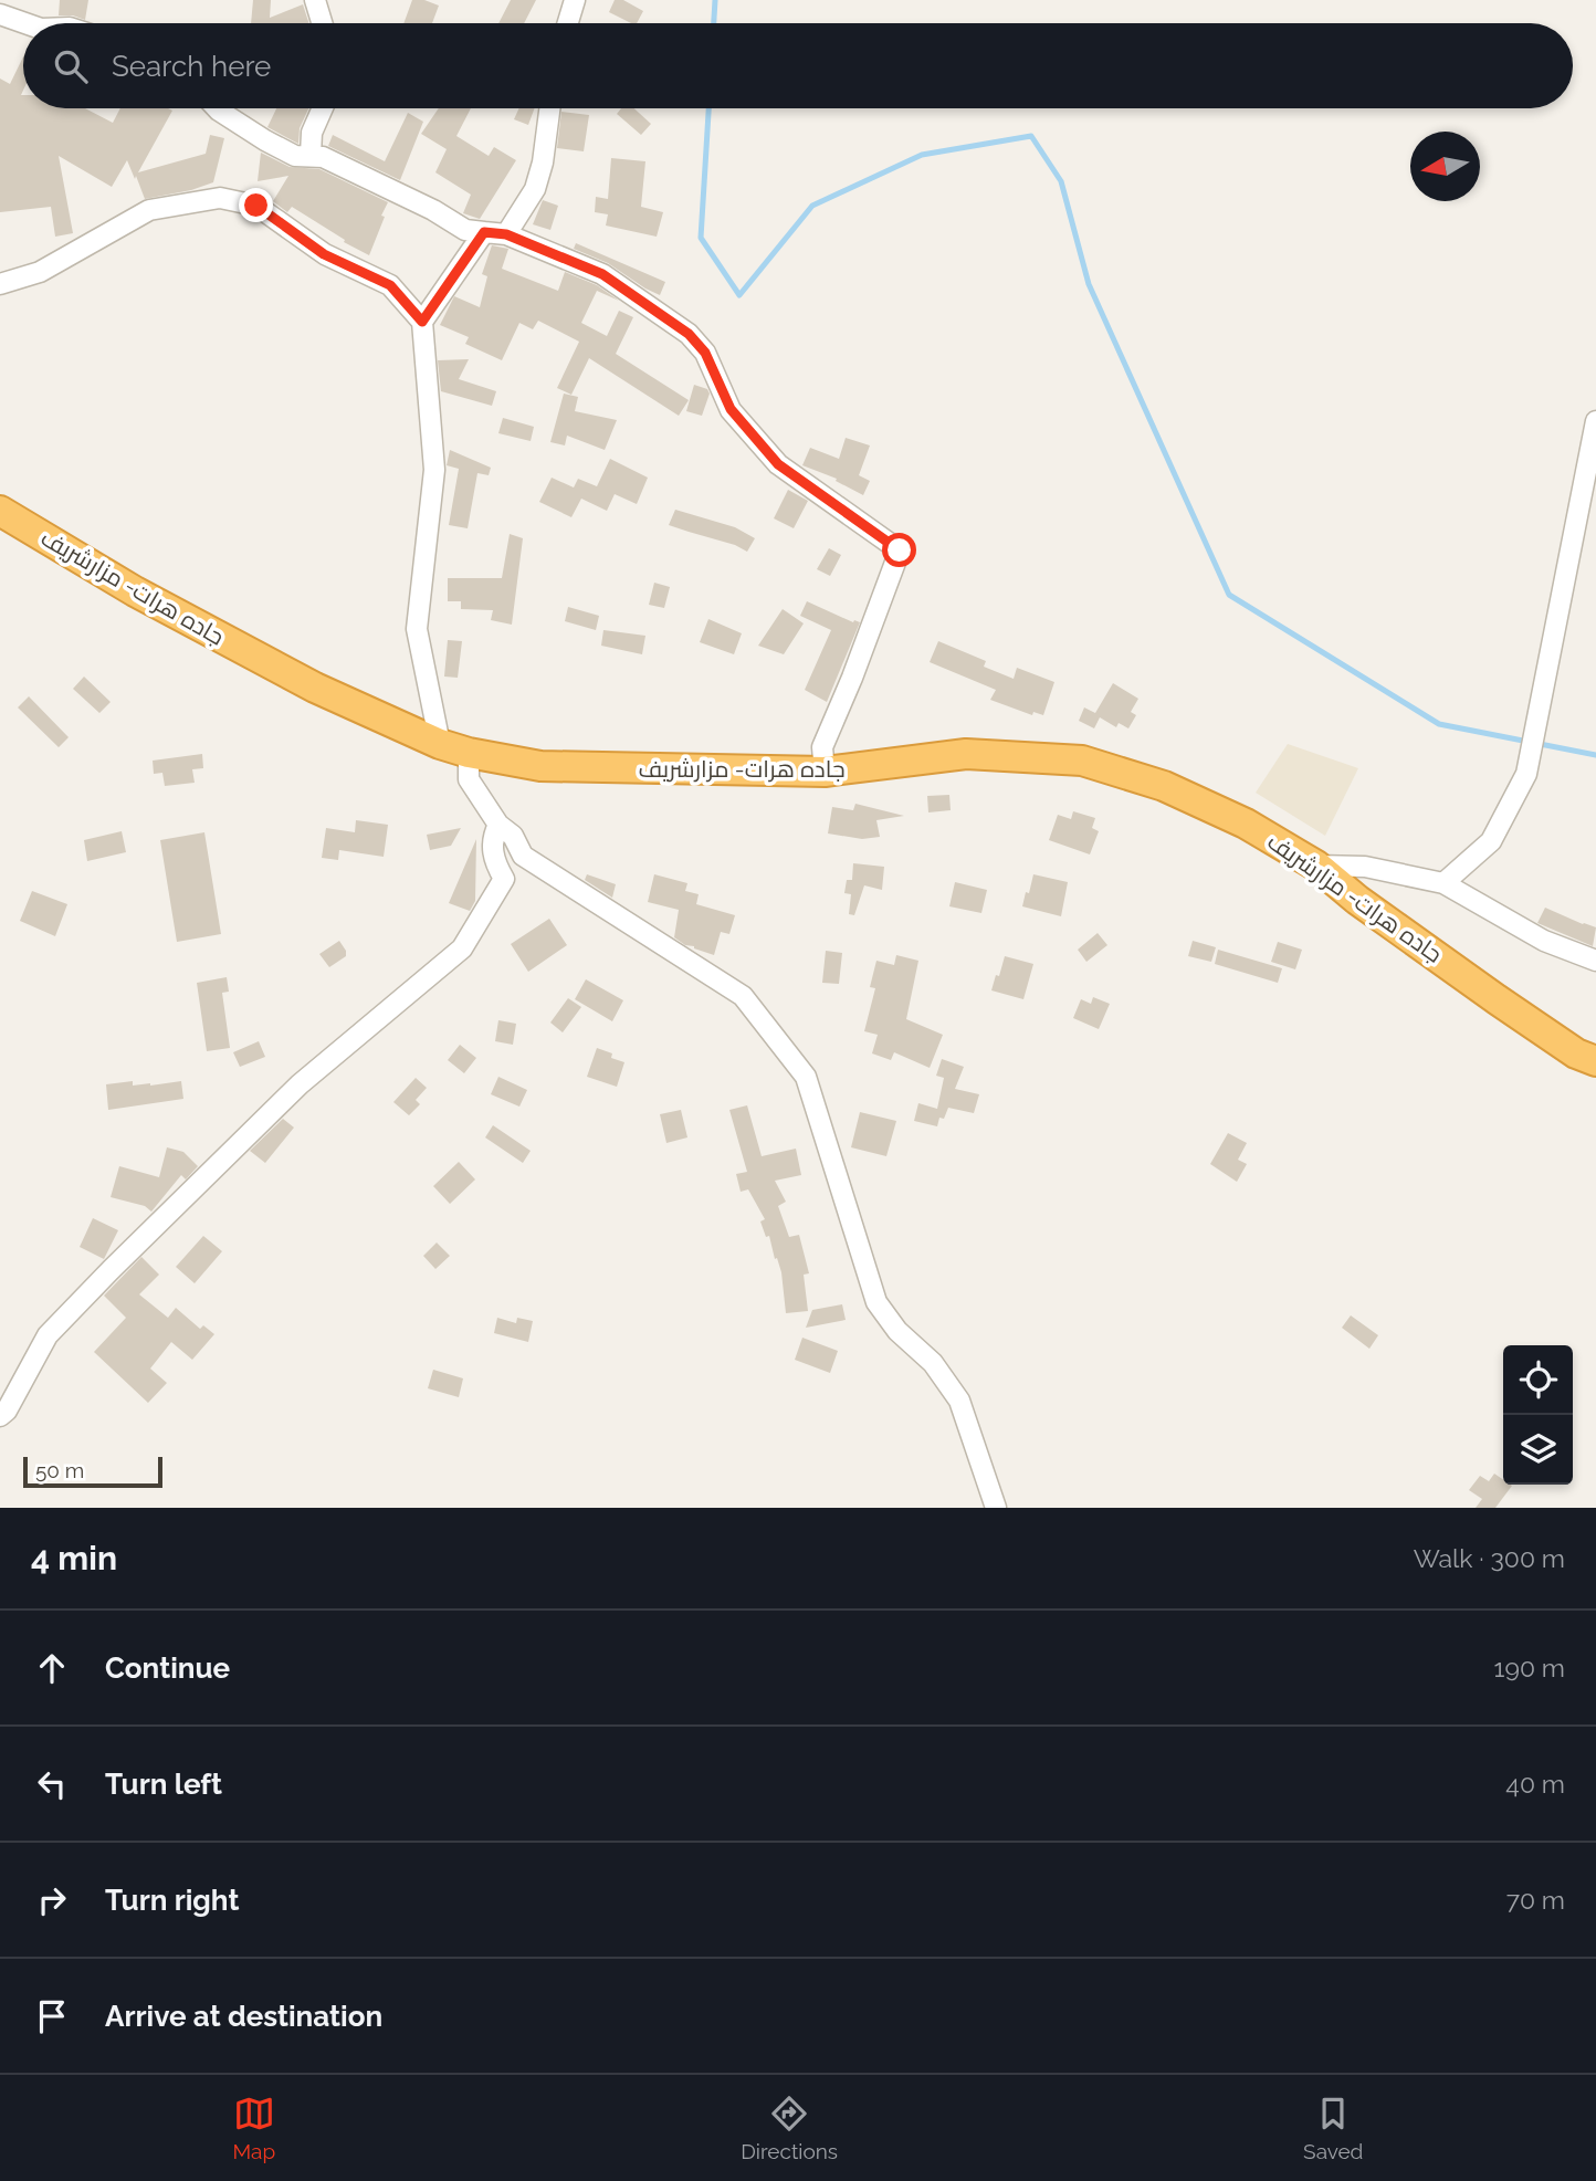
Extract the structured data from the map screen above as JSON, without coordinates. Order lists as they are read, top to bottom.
{
  "streets": {
    "highway": ["جاده هرات- مزارشریف"]
  },
  "scale_bar": "50 m",
  "north": "left",
  "page": {
    "search": "Search here",
    "scale": "50 m",
    "heading": ["4 min", "Walk · 300 m"],
    "list": [
      ["Continue", "190 m"],
      ["Turn left", "40 m"],
      ["Turn right", "70 m"],
      "Arrive at destination"
    ],
    "nav": ["Map", "Directions", "Saved"]
  }
}
